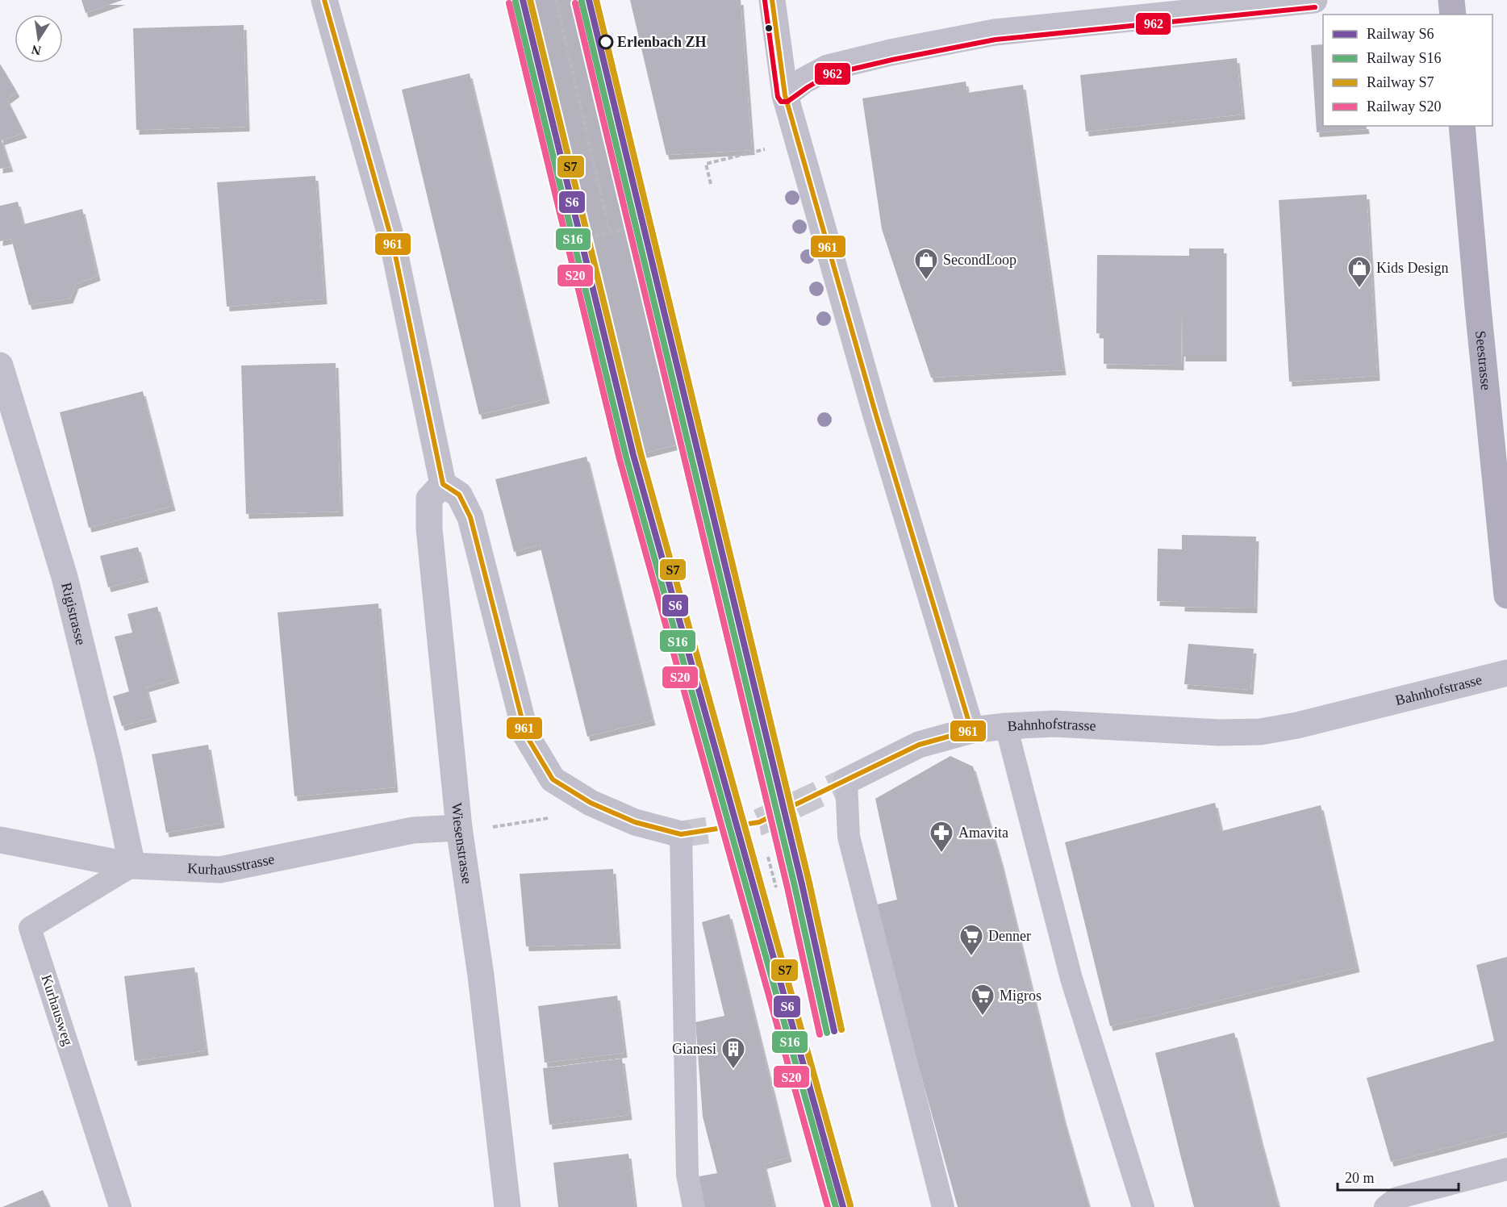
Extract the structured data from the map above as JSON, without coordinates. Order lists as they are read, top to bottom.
{
  "streets": {
    "main road": ["Seestrasse"],
    "street": [
      "Rigistrasse",
      "Bahnhofstrasse",
      "Wiesenstrasse",
      "Kurhausstrasse"
    ],
    "lane": ["Kurhausweg"]
  },
  "crossings": [
    ["Rigistrasse", "Kurhausstrasse"],
    ["Rigistrasse", "Kurhausweg"],
    ["Wiesenstrasse", "Kurhausstrasse"],
    ["Kurhausstrasse", "Kurhausweg"]
  ],
  "places": {
    "other": ["Erlenbach ZH"],
    "shop": ["SecondLoop", "Kids Design"],
    "pharmacy": ["Amavita"],
    "supermarket": ["Denner", "Migros"],
    "building": ["Gianesi"]
  },
  "lines": [
    "rail line S6",
    "rail line S7",
    "transit line 961",
    "transit line 962",
    "rail line S16",
    "rail line S20"
  ],
  "legend": [
    "Railway S6",
    "Railway S16",
    "Railway S7",
    "Railway S20"
  ],
  "scale_bar": "20 m",
  "north": "bottom"
}
